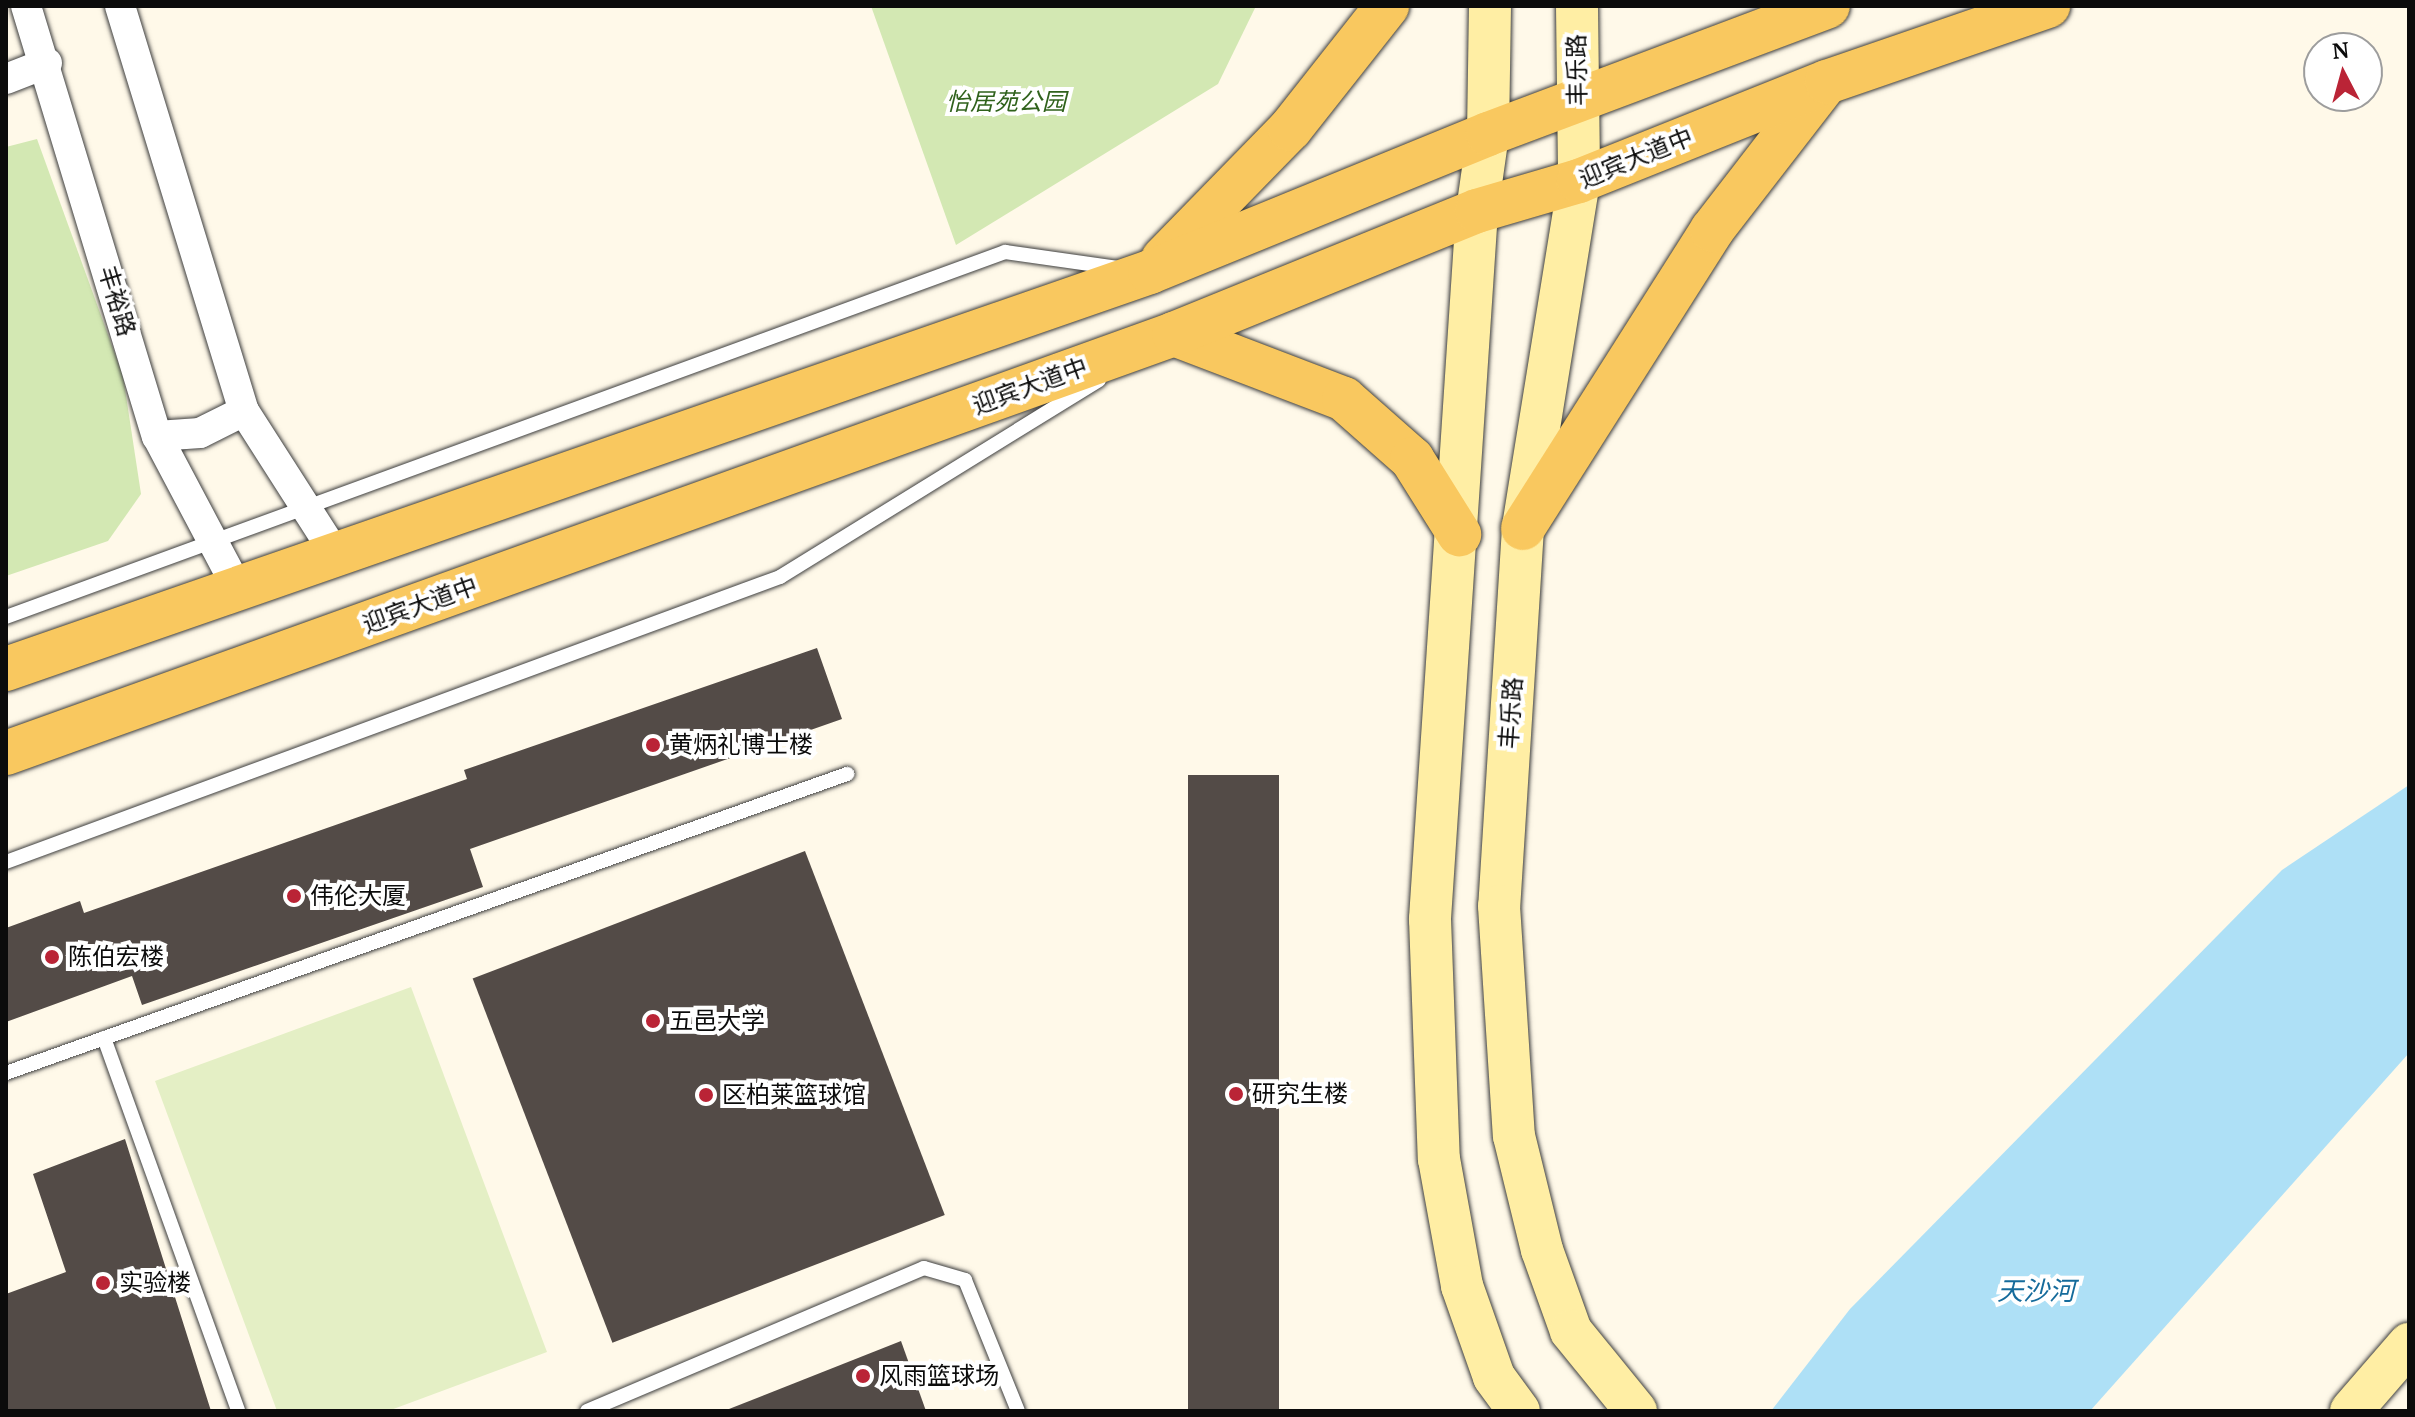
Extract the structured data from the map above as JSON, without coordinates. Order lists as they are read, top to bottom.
{
  "streets": {
    "main road": ["丰乐路", "迎宾大道中"],
    "street": ["丰裕路"]
  },
  "crossings": [
    ["丰乐路", "迎宾大道中"]
  ],
  "water": ["天沙河"],
  "parks": ["怡居苑公园"],
  "places": [
    "黄炳礼博士楼",
    "伟伦大厦",
    "陈伯宏楼",
    "五邑大学",
    "研究生楼",
    "区柏莱篮球馆",
    "实验楼",
    "风雨篮球场"
  ],
  "north": "top"
}
